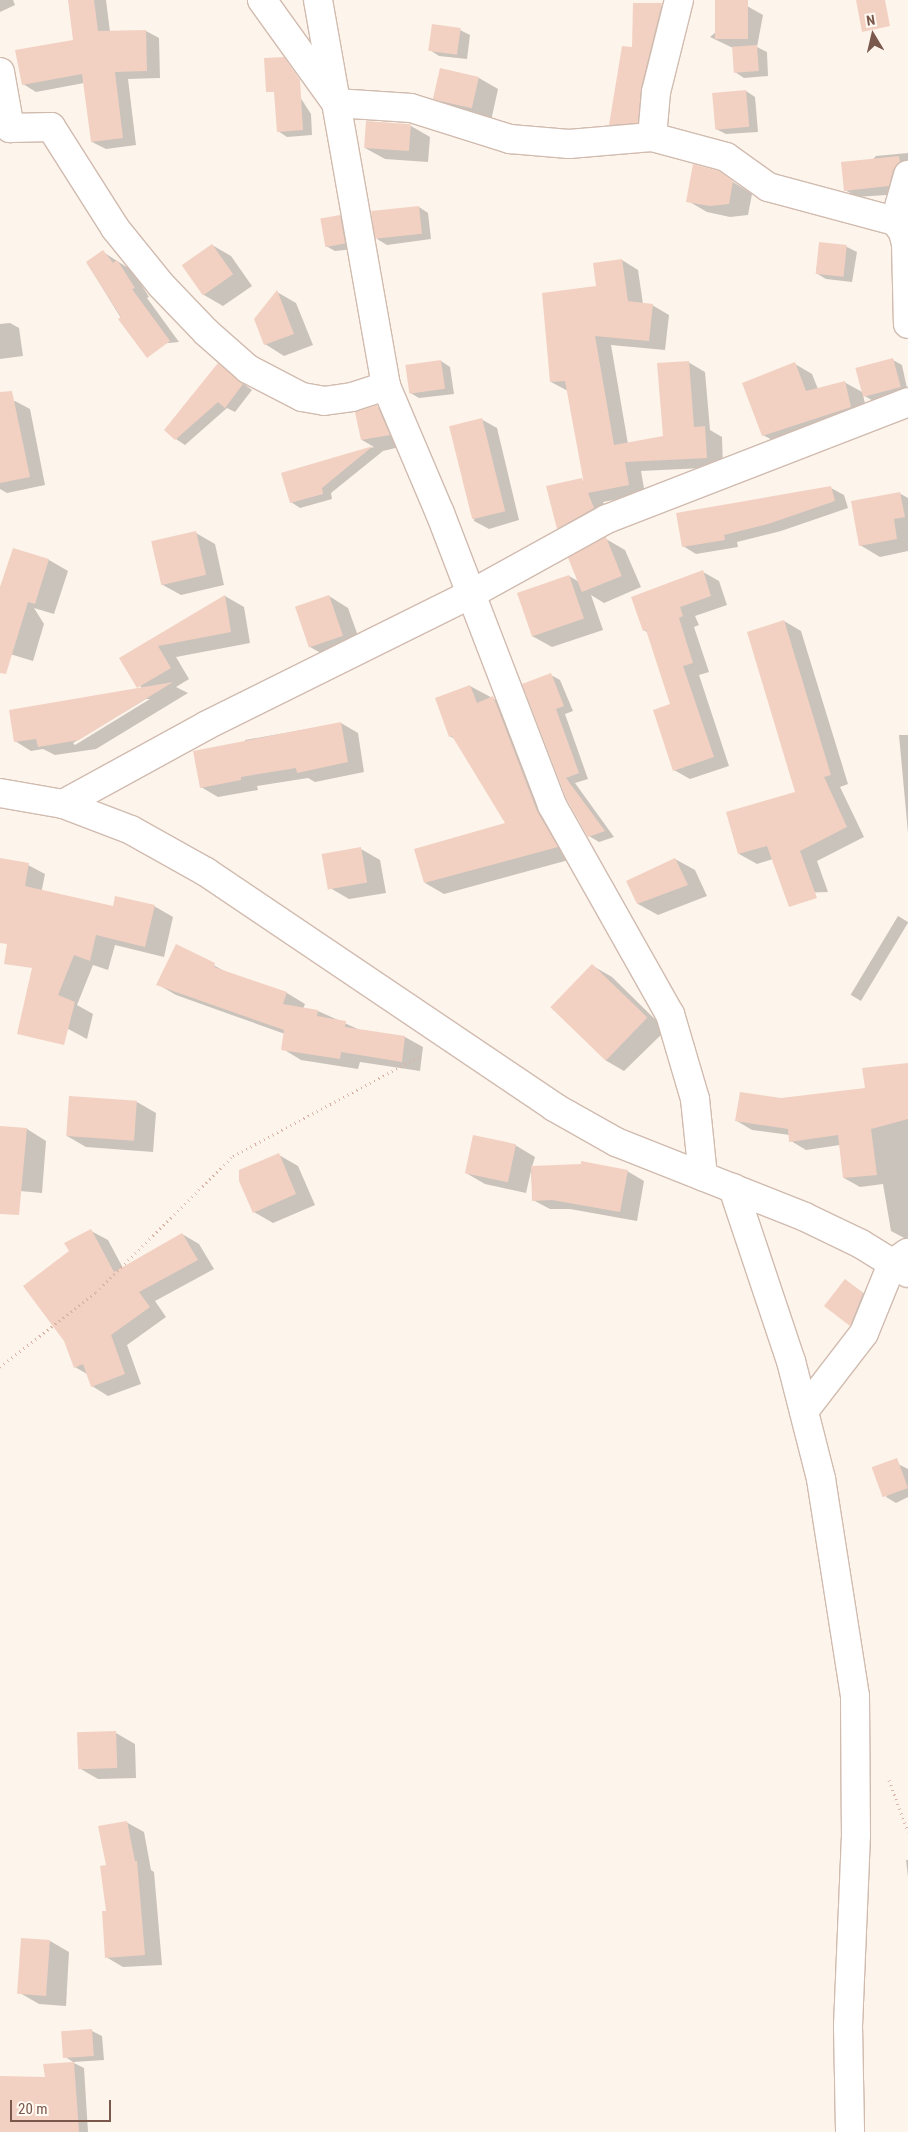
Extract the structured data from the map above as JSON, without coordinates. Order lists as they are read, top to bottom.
{
  "scale_bar": "20 m",
  "north": "top"
}
